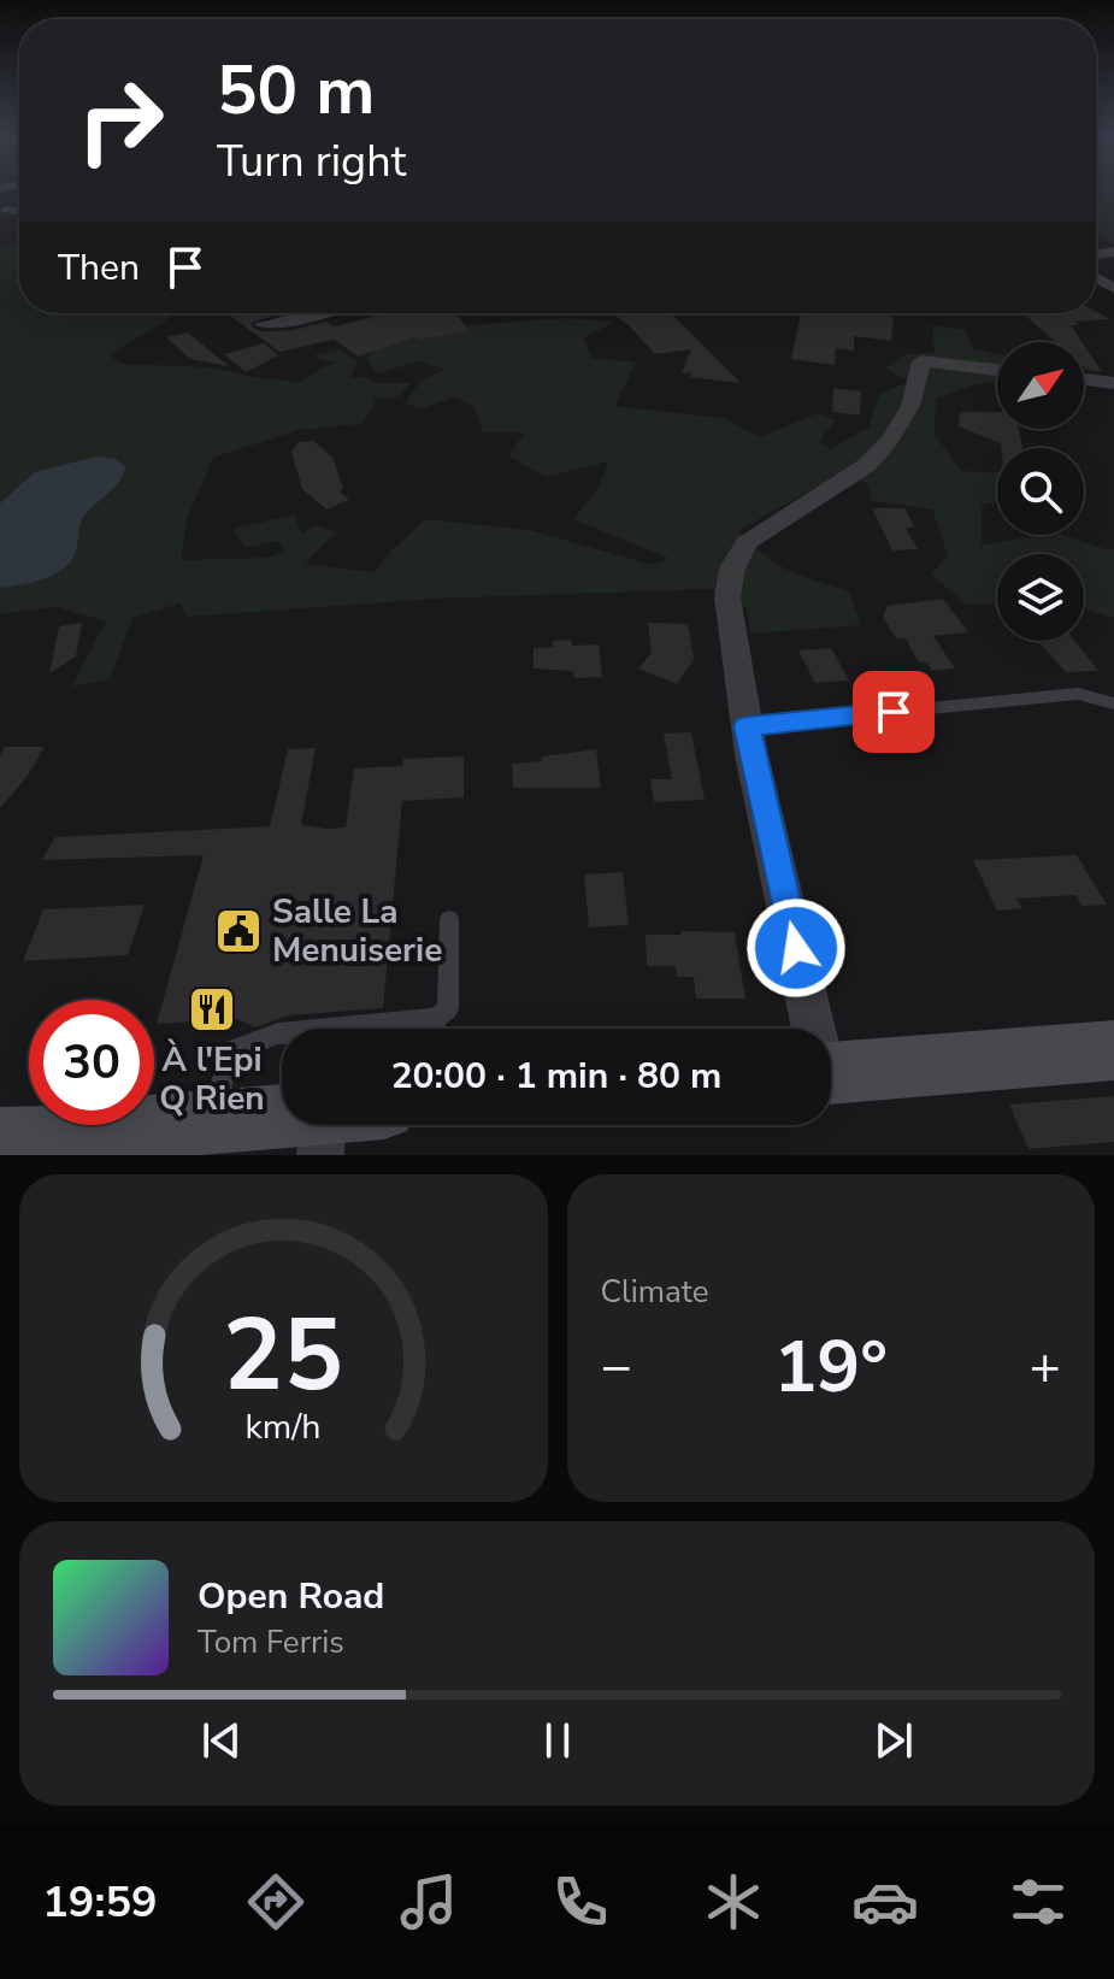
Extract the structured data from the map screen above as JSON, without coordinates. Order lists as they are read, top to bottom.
{
  "places": {
    "public building": ["Salle La Menuiserie"],
    "restaurant": ["À l'Epi Q Rien"]
  },
  "north": "top right",
  "page": {
    "turn": ["50 m", "Turn right"],
    "then": "Then",
    "limit": "30",
    "trip": "20:00 · 1 min · 80 m",
    "tile": "Climate",
    "heat": ["−", "19°", "+"],
    "song": ["Open Road", "Tom Ferris"],
    "tabs": "19:59",
    "gauge": ["25", "km/h"]
  }
}
